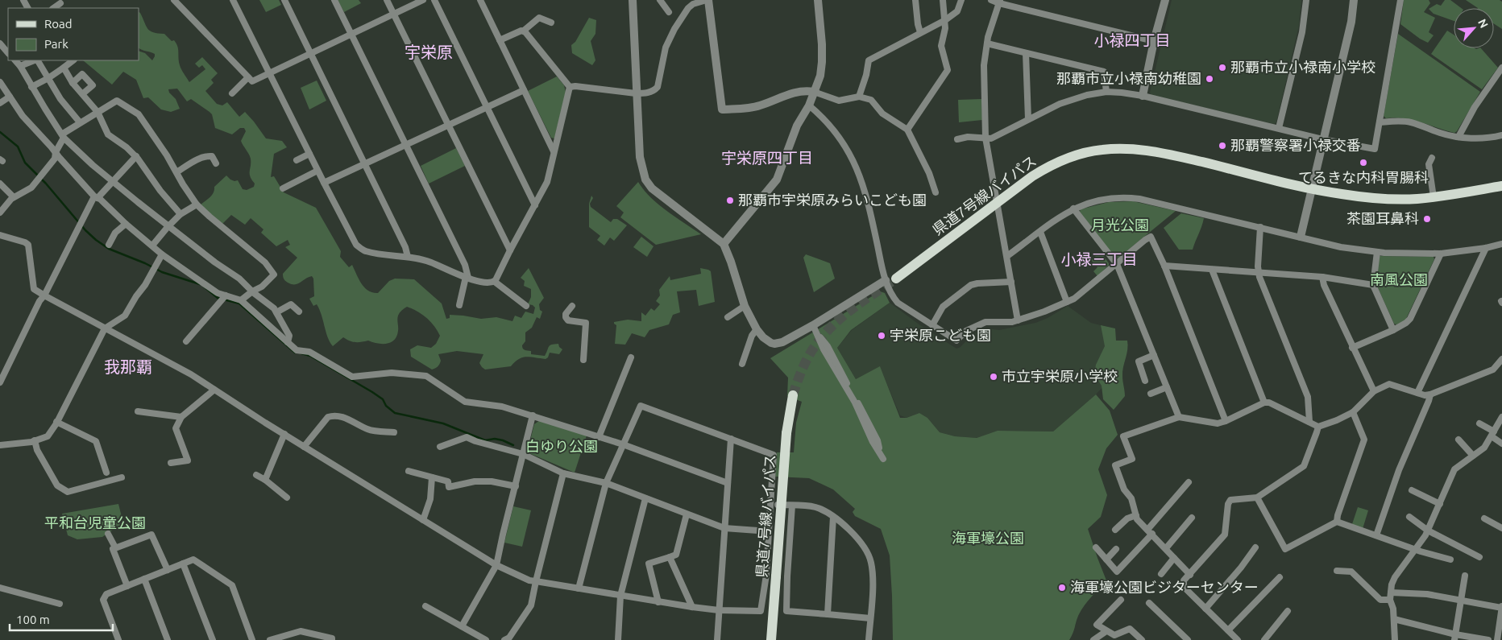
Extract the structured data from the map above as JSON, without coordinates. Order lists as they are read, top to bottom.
{
  "streets": {
    "main road": ["県道7号線バイパス"]
  },
  "districts": [
    "小禄四丁目",
    "宇栄原",
    "宇栄原四丁目",
    "小禄三丁目",
    "我那覇"
  ],
  "parks": [
    "月光公園",
    "南風公園",
    "白ゆり公園",
    "平和台児童公園",
    "海軍壕公園"
  ],
  "places": [
    "那覇市立小禄南小学校",
    "那覇市立小禄南幼稚園",
    "那覇警察署小禄交番",
    "てるきな内科胃腸科",
    "那覇市宇栄原みらいこども園",
    "茶園耳鼻科",
    "宇栄原こども園",
    "市立宇栄原小学校",
    "海軍壕公園ビジターセンター"
  ],
  "legend": ["Road", "Park"],
  "scale_bar": "100 m",
  "north": "top right"
}
